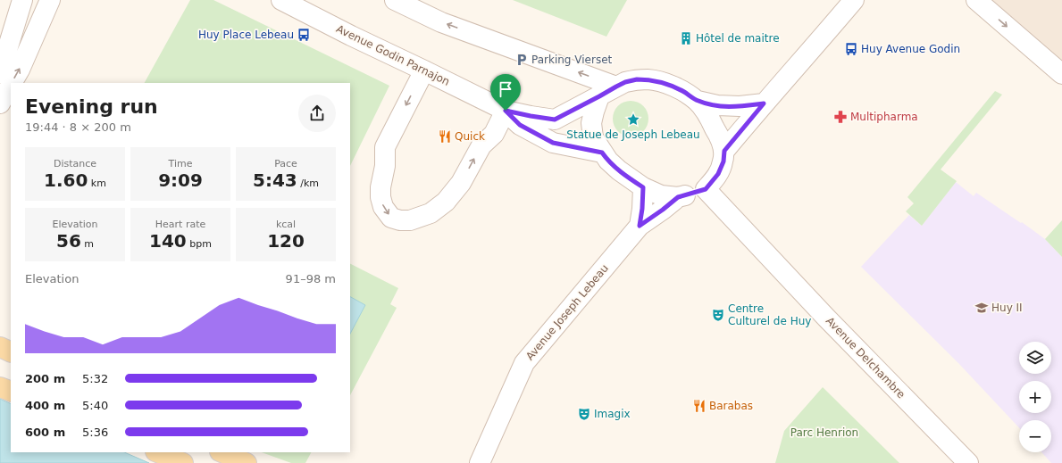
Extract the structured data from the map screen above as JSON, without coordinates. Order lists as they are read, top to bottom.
{
  "streets": {
    "street": ["Avenue Godin Parnajon", "Avenue Joseph Lebeau", "Avenue Delchambre"]
  },
  "crossings": [
    ["Avenue Godin Parnajon", "Avenue Joseph Lebeau"],
    ["Avenue Godin Parnajon", "Avenue Delchambre"],
    ["Avenue Joseph Lebeau", "Avenue Delchambre"]
  ],
  "parks": ["Parc Henrion"],
  "places": {
    "bus stop": ["Huy Place Lebeau", "Huy Avenue Godin"],
    "building": ["Hôtel de maitre"],
    "parking": ["Parking Vierset"],
    "pharmacy": ["Multipharma"],
    "place": ["Statue de Joseph Lebeau"],
    "restaurant": ["Quick", "Barabas"],
    "school or university": ["Huy II"],
    "theatre": ["Centre Culturel de Huy", "Imagix"]
  },
  "page": {
    "heading": ["Evening run", "19:44 · 8 × 200 m"],
    "stats": [
      ["Distance", "1.60 km"],
      ["Time", "9:09"],
      ["Pace", "5:43 /km"],
      ["Elevation", "56 m"],
      ["Heart rate", "140 bpm"],
      ["kcal", "120"]
    ],
    "chart": ["Elevation", "91–98 m"],
    "map_buttons": ["+", "−"],
    "list": [
      {
        "name": "200 m",
        "note": "5:32"
      },
      {
        "name": "400 m",
        "note": "5:40"
      },
      {
        "name": "600 m",
        "note": "5:36"
      }
    ]
  }
}
